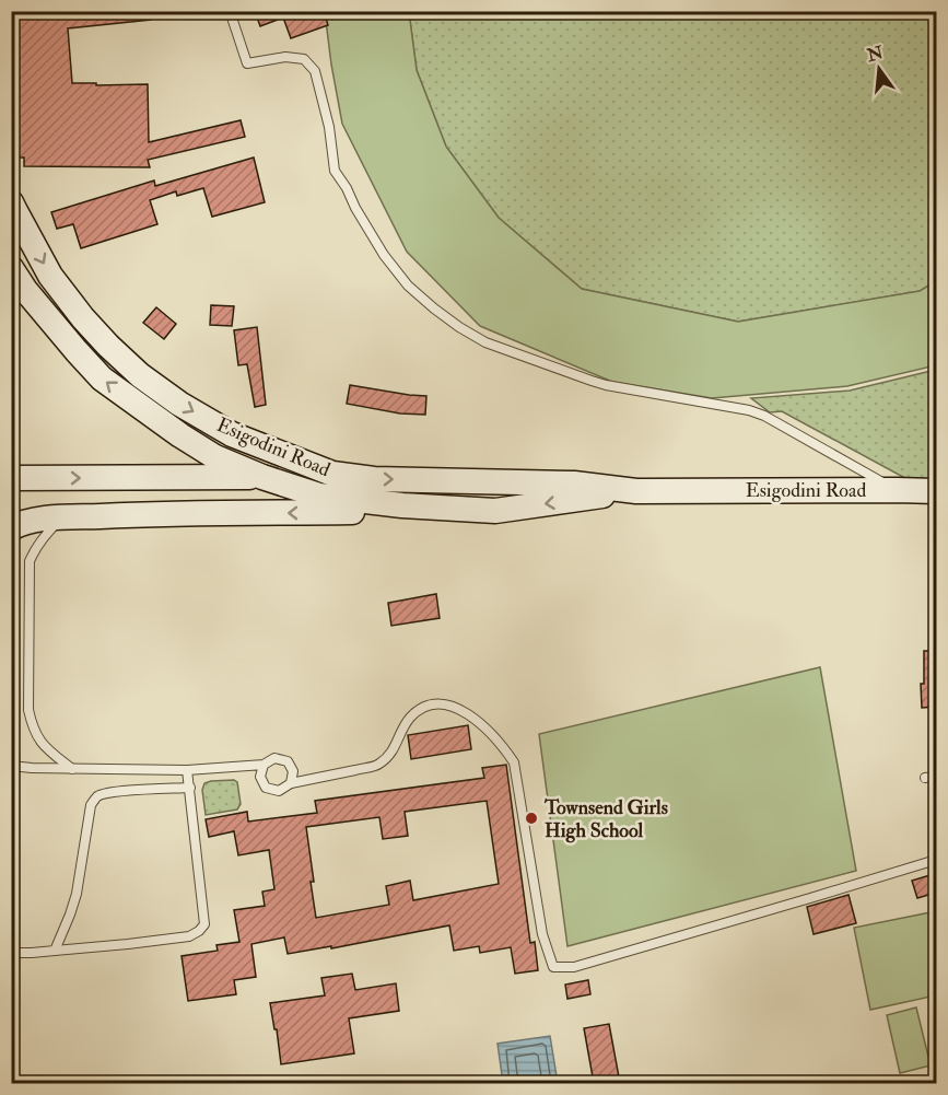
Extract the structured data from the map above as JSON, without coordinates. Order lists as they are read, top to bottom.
{
  "streets": {
    "main road": ["Esigodini Road"]
  },
  "places": ["Townsend Girls High School"],
  "north": "top"
}
